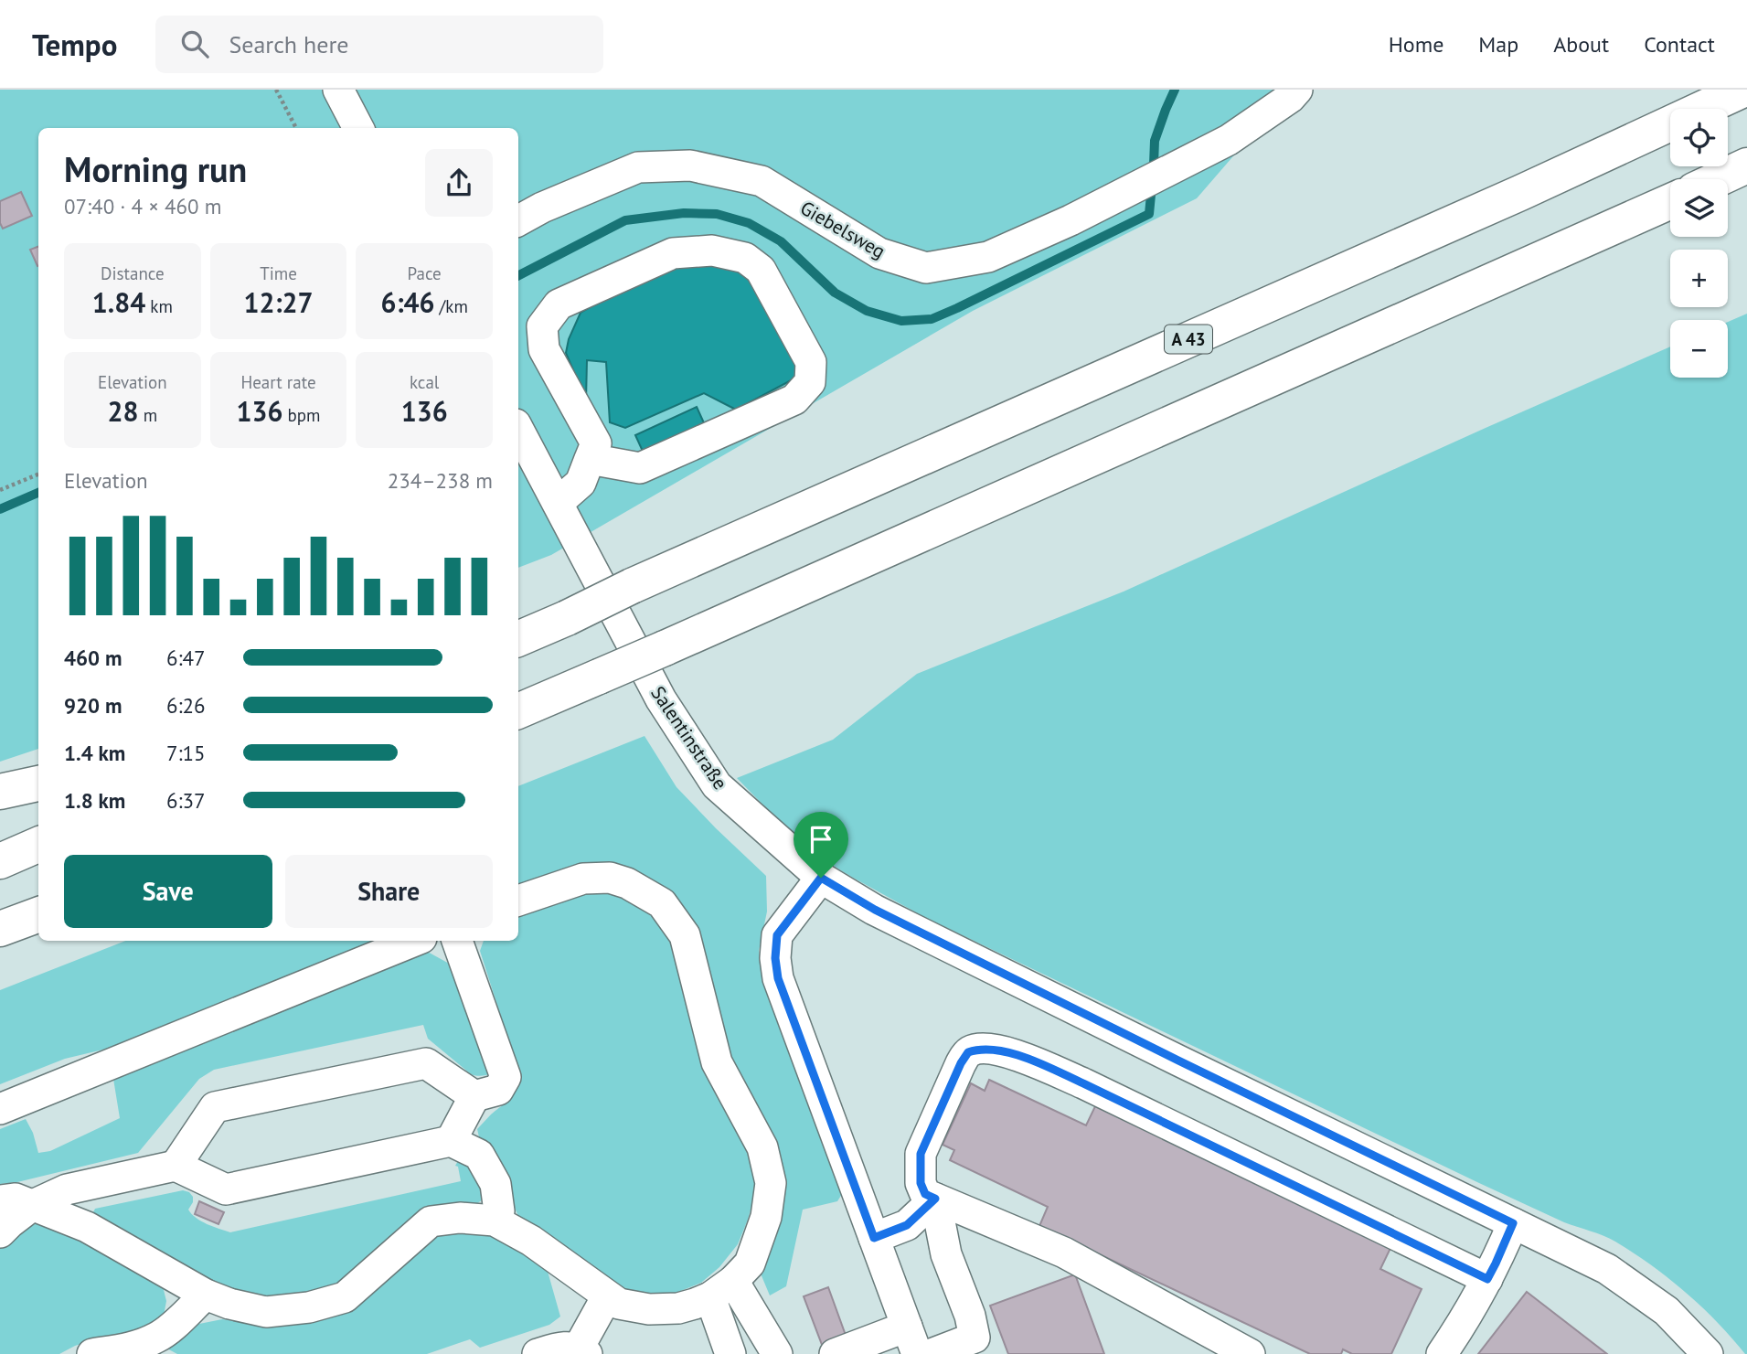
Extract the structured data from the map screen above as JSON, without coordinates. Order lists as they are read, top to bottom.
{
  "streets": {
    "highway": ["A 43"],
    "street": ["Giebelsweg", "Salentinstraße"]
  },
  "page": {
    "header": "Tempo",
    "search": "Search here",
    "nav": [
      "Home",
      "Map",
      "About",
      "Contact"
    ],
    "map_buttons": ["+", "−"],
    "heading": ["Morning run", "07:40 · 4 × 460 m"],
    "stats": [
      ["Distance", "1.84 km"],
      ["Time", "12:27"],
      ["Pace", "6:46 /km"],
      ["Elevation", "28 m"],
      ["Heart rate", "136 bpm"],
      ["kcal", "136"]
    ],
    "chart": ["Elevation", "234–238 m"],
    "list": [
      {
        "name": "460 m",
        "note": "6:47"
      },
      {
        "name": "920 m",
        "note": "6:26"
      },
      {
        "name": "1.4 km",
        "note": "7:15"
      },
      {
        "name": "1.8 km",
        "note": "6:37"
      }
    ],
    "buttons": ["Save", "Share"]
  }
}
